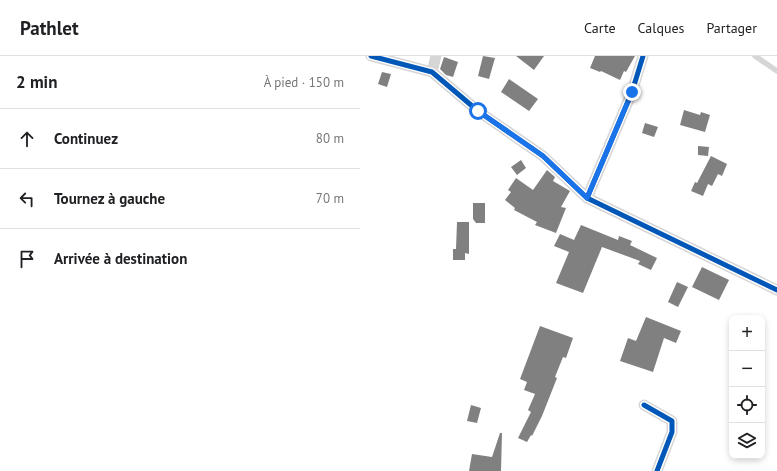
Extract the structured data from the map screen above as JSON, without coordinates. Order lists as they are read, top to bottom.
{
  "page": {
    "header": "Pathlet",
    "nav": ["Carte", "Calques", "Partager"],
    "heading": ["2 min", "À pied · 150 m"],
    "list": [
      ["Continuez", "80 m"],
      ["Tournez à gauche", "70 m"],
      "Arrivée à destination"
    ],
    "map_buttons": ["+", "−"]
  }
}
